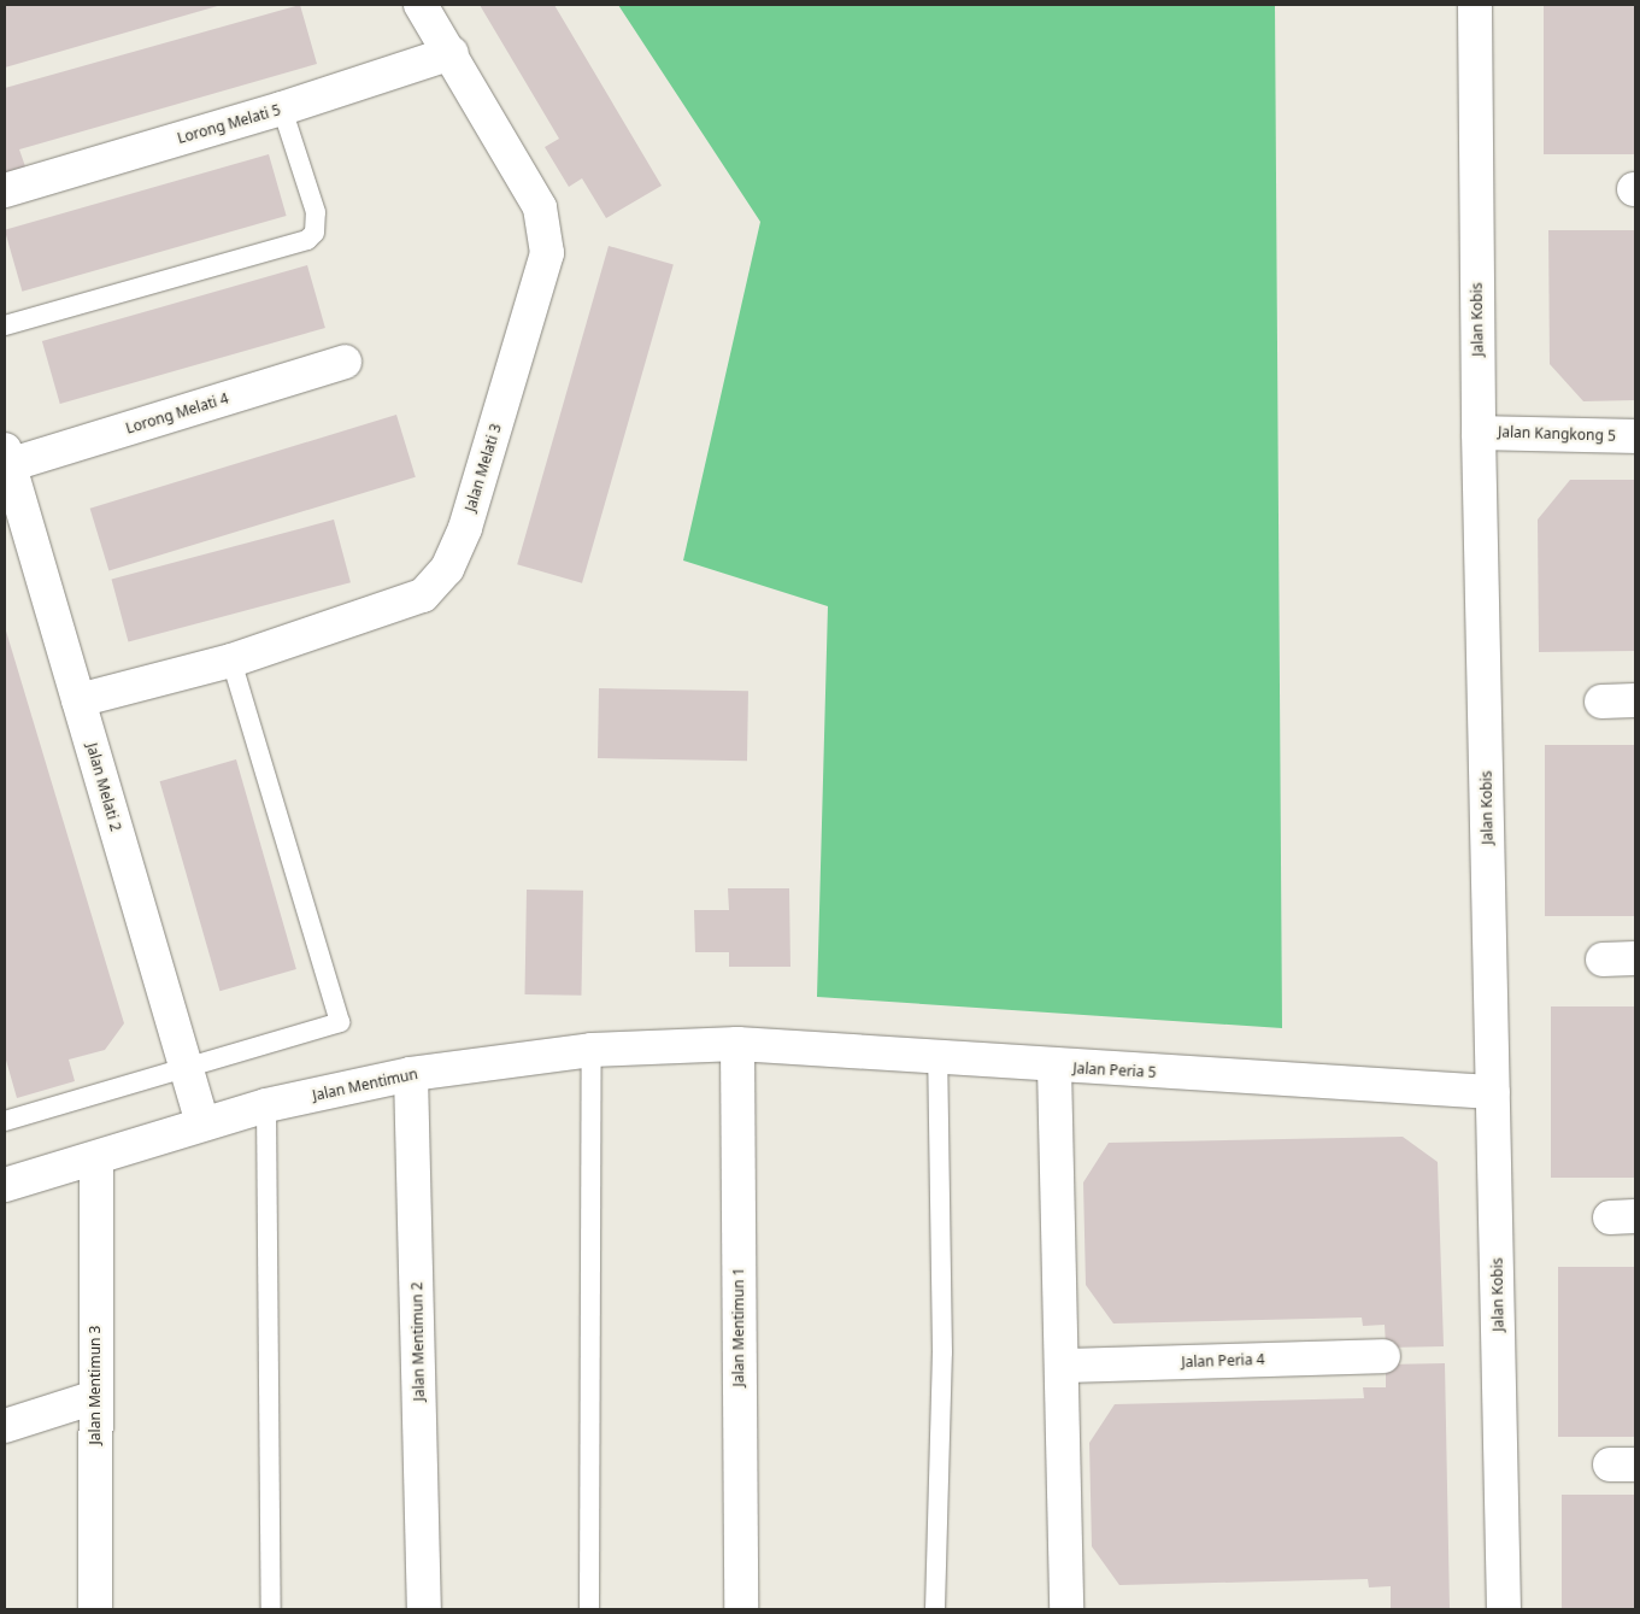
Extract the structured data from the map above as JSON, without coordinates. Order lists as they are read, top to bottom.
{
  "streets": {
    "street": [
      "Lorong Melati 5",
      "Jalan Kobis",
      "Lorong Melati 4",
      "Jalan Kangkong 5",
      "Jalan Melati 3",
      "Jalan Melati 2",
      "Jalan Peria 5",
      "Jalan Mentimun",
      "Jalan Mentimun 1",
      "Jalan Mentimun 2",
      "Jalan Peria 4",
      "Jalan Mentimun 3"
    ]
  },
  "crossings": [
    ["Lorong Melati 5", "Jalan Melati 3"],
    ["Jalan Kobis", "Jalan Kangkong 5"],
    ["Jalan Kobis", "Jalan Peria 5"],
    ["Lorong Melati 4", "Jalan Melati 2"],
    ["Jalan Melati 3", "Jalan Melati 2"],
    ["Jalan Melati 2", "Jalan Mentimun"],
    ["Jalan Peria 5", "Jalan Mentimun"],
    ["Jalan Peria 5", "Jalan Mentimun 1"],
    ["Jalan Mentimun", "Jalan Mentimun 1"],
    ["Jalan Mentimun", "Jalan Mentimun 2"],
    ["Jalan Mentimun", "Jalan Mentimun 3"]
  ]
}
